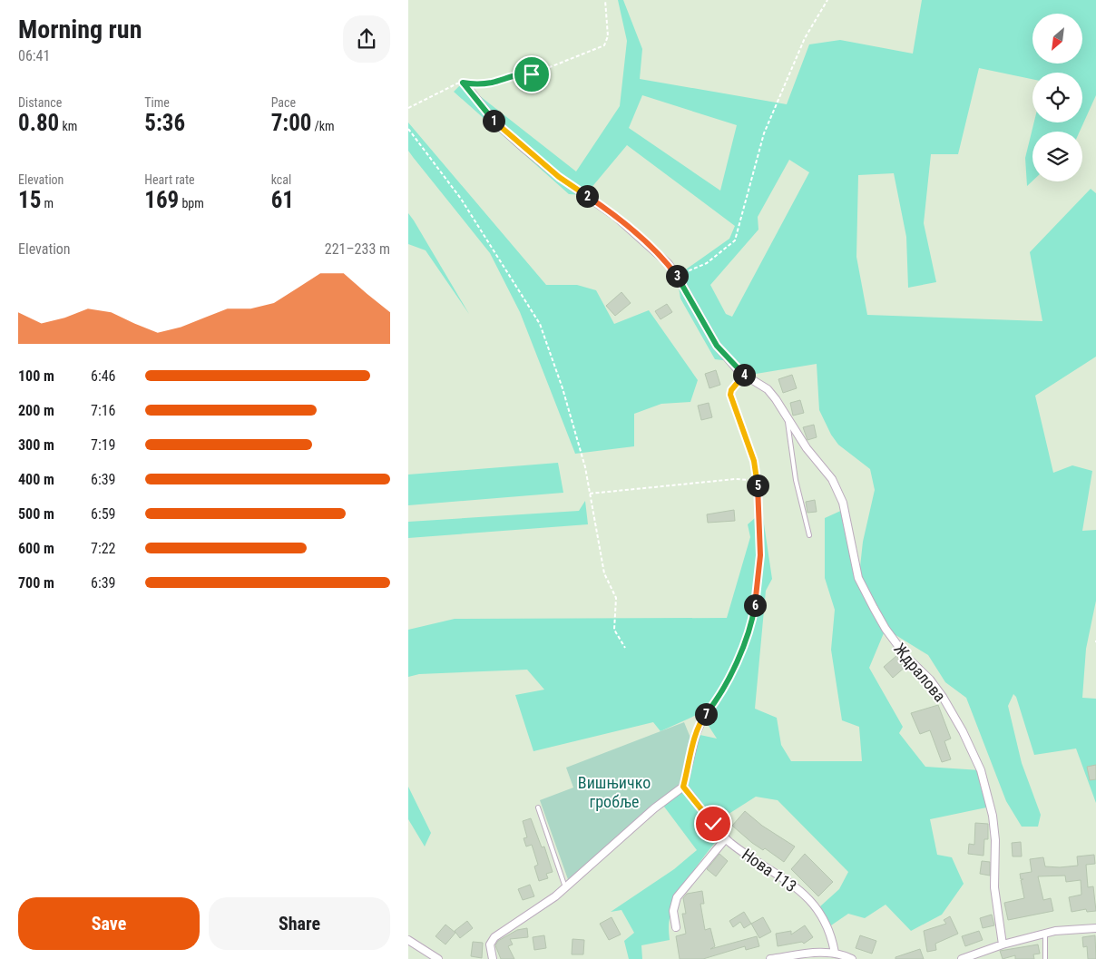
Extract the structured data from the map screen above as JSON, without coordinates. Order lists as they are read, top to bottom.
{
  "streets": {
    "street": ["Ждралова", "Нова 113"]
  },
  "parks": ["Вишњичко гробље"],
  "north": "bottom left",
  "page": {
    "heading": ["Morning run", "06:41"],
    "stats": [
      ["Distance", "0.80 km"],
      ["Time", "5:36"],
      ["Pace", "7:00 /km"],
      ["Elevation", "15 m"],
      ["Heart rate", "169 bpm"],
      ["kcal", "61"]
    ],
    "pins": [
      "1",
      "2",
      "3",
      "4",
      "5",
      "6",
      "7"
    ],
    "chart": ["Elevation", "221–233 m"],
    "list": [
      {
        "name": "100 m",
        "note": "6:46"
      },
      {
        "name": "200 m",
        "note": "7:16"
      },
      {
        "name": "300 m",
        "note": "7:19"
      },
      {
        "name": "400 m",
        "note": "6:39"
      },
      {
        "name": "500 m",
        "note": "6:59"
      },
      {
        "name": "600 m",
        "note": "7:22"
      },
      {
        "name": "700 m",
        "note": "6:39"
      }
    ],
    "buttons": ["Save", "Share"]
  }
}
